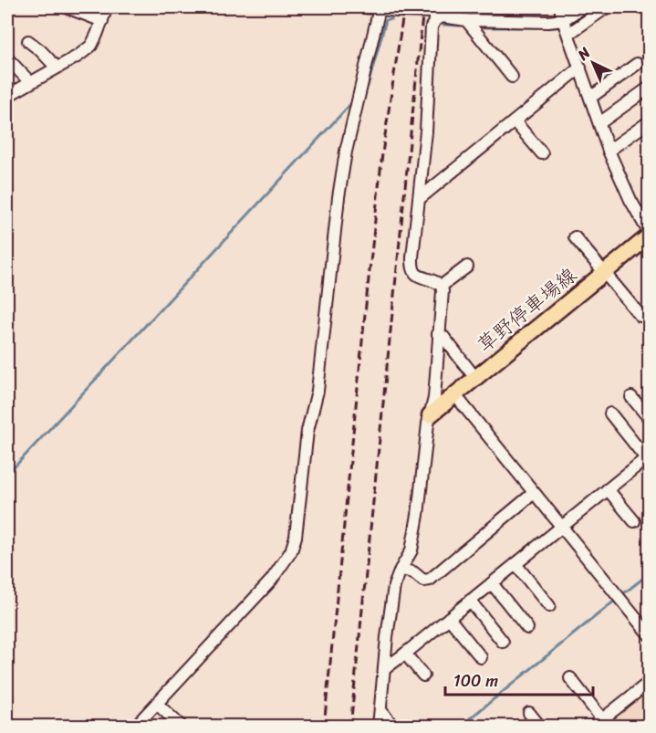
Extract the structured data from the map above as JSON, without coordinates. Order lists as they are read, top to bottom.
{
  "streets": {
    "main road": ["草野停車場線"]
  },
  "scale_bar": "100 m",
  "north": "top left"
}
